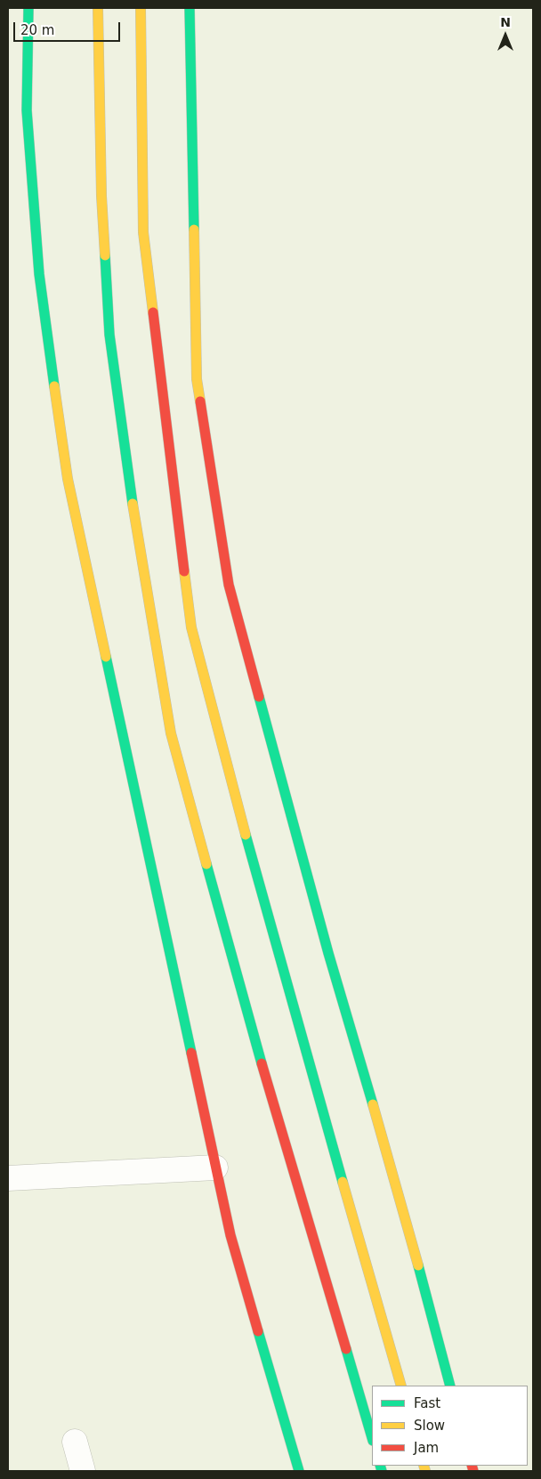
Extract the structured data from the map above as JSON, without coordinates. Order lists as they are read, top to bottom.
{
  "legend": ["Fast", "Slow", "Jam"],
  "scale_bar": "20 m",
  "north": "top"
}
